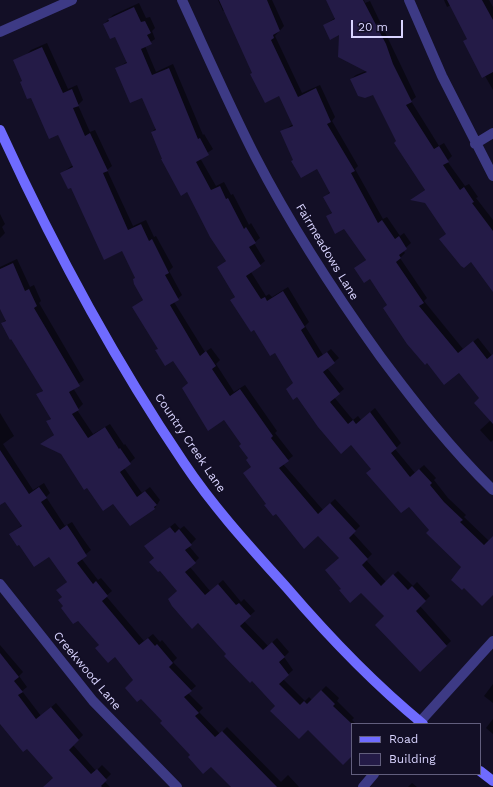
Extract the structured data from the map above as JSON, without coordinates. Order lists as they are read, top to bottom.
{
  "streets": {
    "street": ["Fairmeadows Lane", "Country Creek Lane", "Creekwood Lane"]
  },
  "legend": ["Road", "Building"],
  "scale_bar": "20 m"
}
